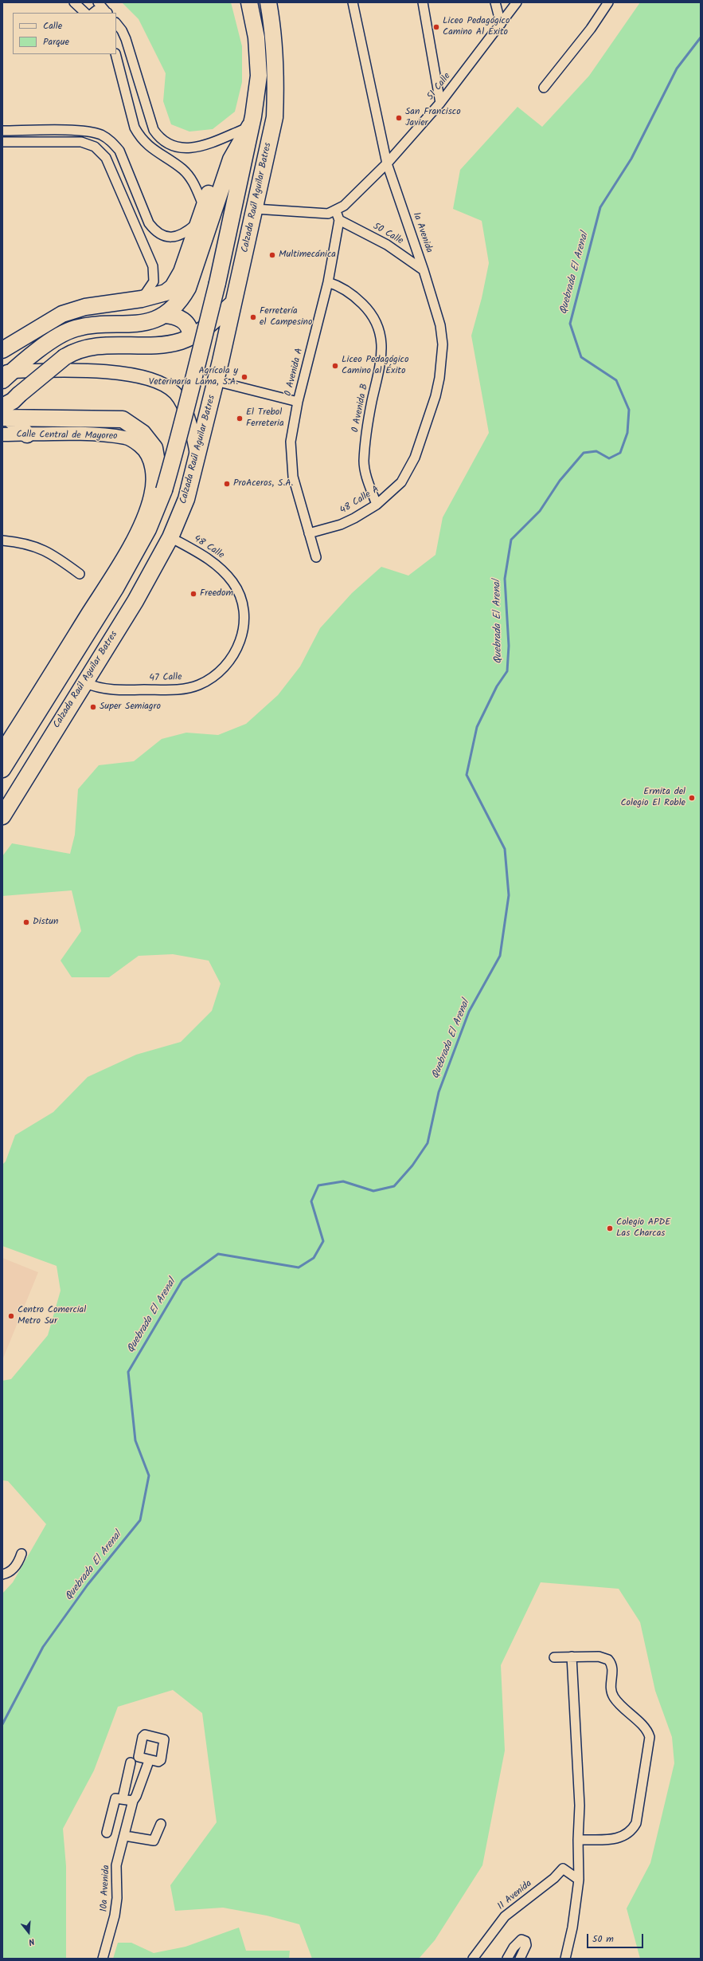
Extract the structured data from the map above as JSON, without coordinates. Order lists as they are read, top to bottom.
{
  "streets": {
    "highway": ["Calzada Raúl Aguilar Batres"],
    "main road": ["Calle Central de Mayoreo"],
    "street": [
      "51 Calle",
      "1a Avenida",
      "50 Calle",
      "0 Avenida A",
      "0 Avenida B",
      "48 Calle A",
      "48 Calle",
      "47 Calle",
      "10a Avenida",
      "11 Avenida"
    ]
  },
  "crossings": [
    ["51 Calle", "1a Avenida"],
    ["Calzada Raúl Aguilar Batres", "48 Calle"],
    ["Calzada Raúl Aguilar Batres", "47 Calle"],
    ["1a Avenida", "50 Calle"],
    ["1a Avenida", "48 Calle A"],
    ["50 Calle", "0 Avenida A"],
    ["0 Avenida A", "0 Avenida B"],
    ["0 Avenida A", "48 Calle A"],
    ["0 Avenida B", "48 Calle A"],
    ["48 Calle", "47 Calle"]
  ],
  "water": ["Quebrada El Arenal"],
  "places": [
    "Liceo Pedagógico Camino Al Éxito",
    "San Francisco Javier",
    "Multimecánica",
    "Ferretería el Campesino",
    "Liceo Pedagógico Camino al Éxito",
    "Agrícola y Veterinaria Lama, S.A.",
    "El Trebol Ferreteria",
    "ProAceros, S.A.",
    "Freedom",
    "Super Semiagro",
    "Ermita del Colegio El Roble",
    "Distun",
    "Colegio APDE Las Charcas",
    "Centro Comercial Metro Sur"
  ],
  "legend": ["Calle", "Parque"],
  "scale_bar": "50 m",
  "north": "bottom"
}
